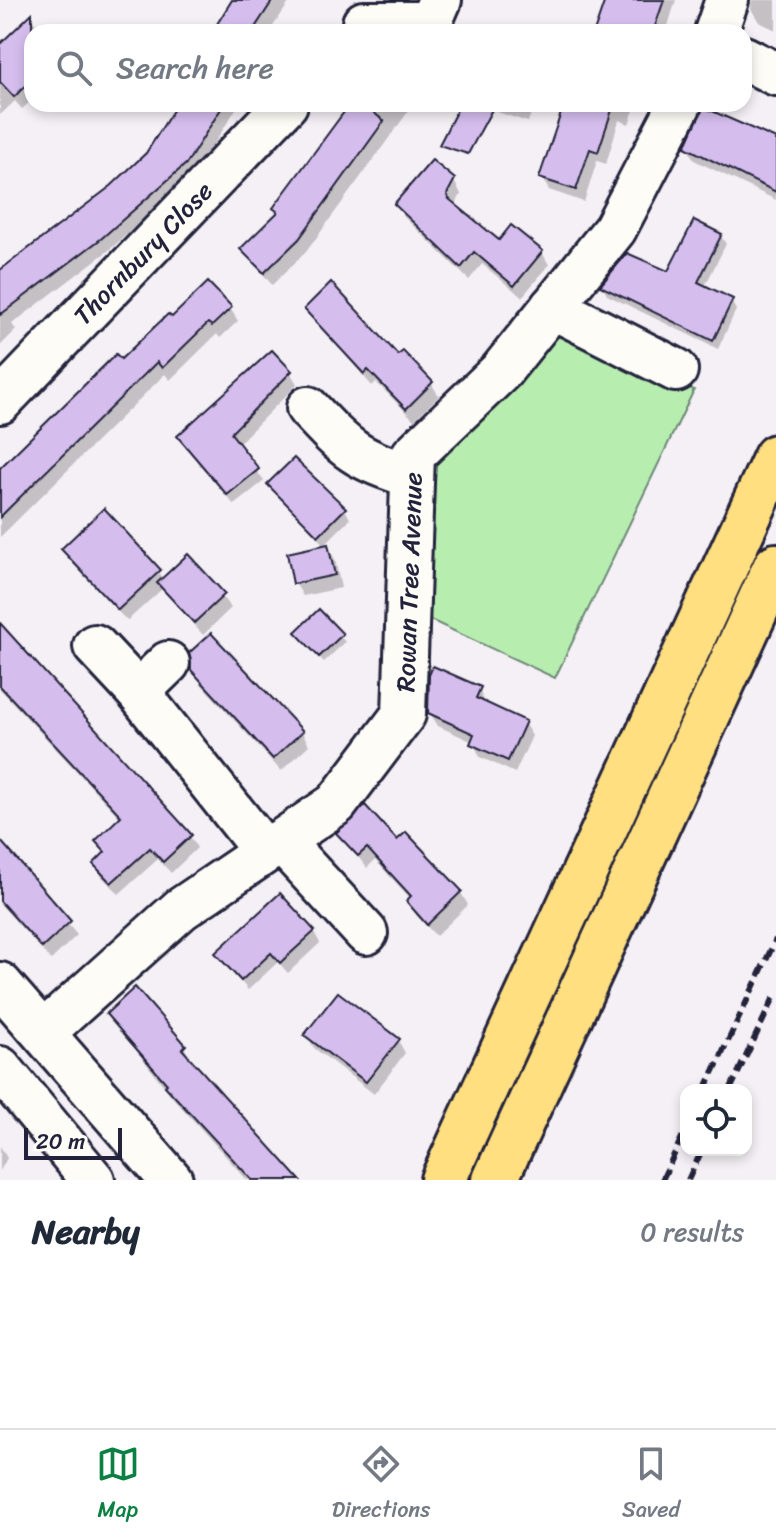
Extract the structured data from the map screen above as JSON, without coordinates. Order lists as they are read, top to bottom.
{
  "streets": {
    "street": ["Thornbury Close", "Rowan Tree Avenue"]
  },
  "scale_bar": "20 m",
  "page": {
    "search": "Search here",
    "scale": "20 m",
    "heading": ["Nearby", "0 results"],
    "nav": ["Map", "Directions", "Saved"]
  }
}
